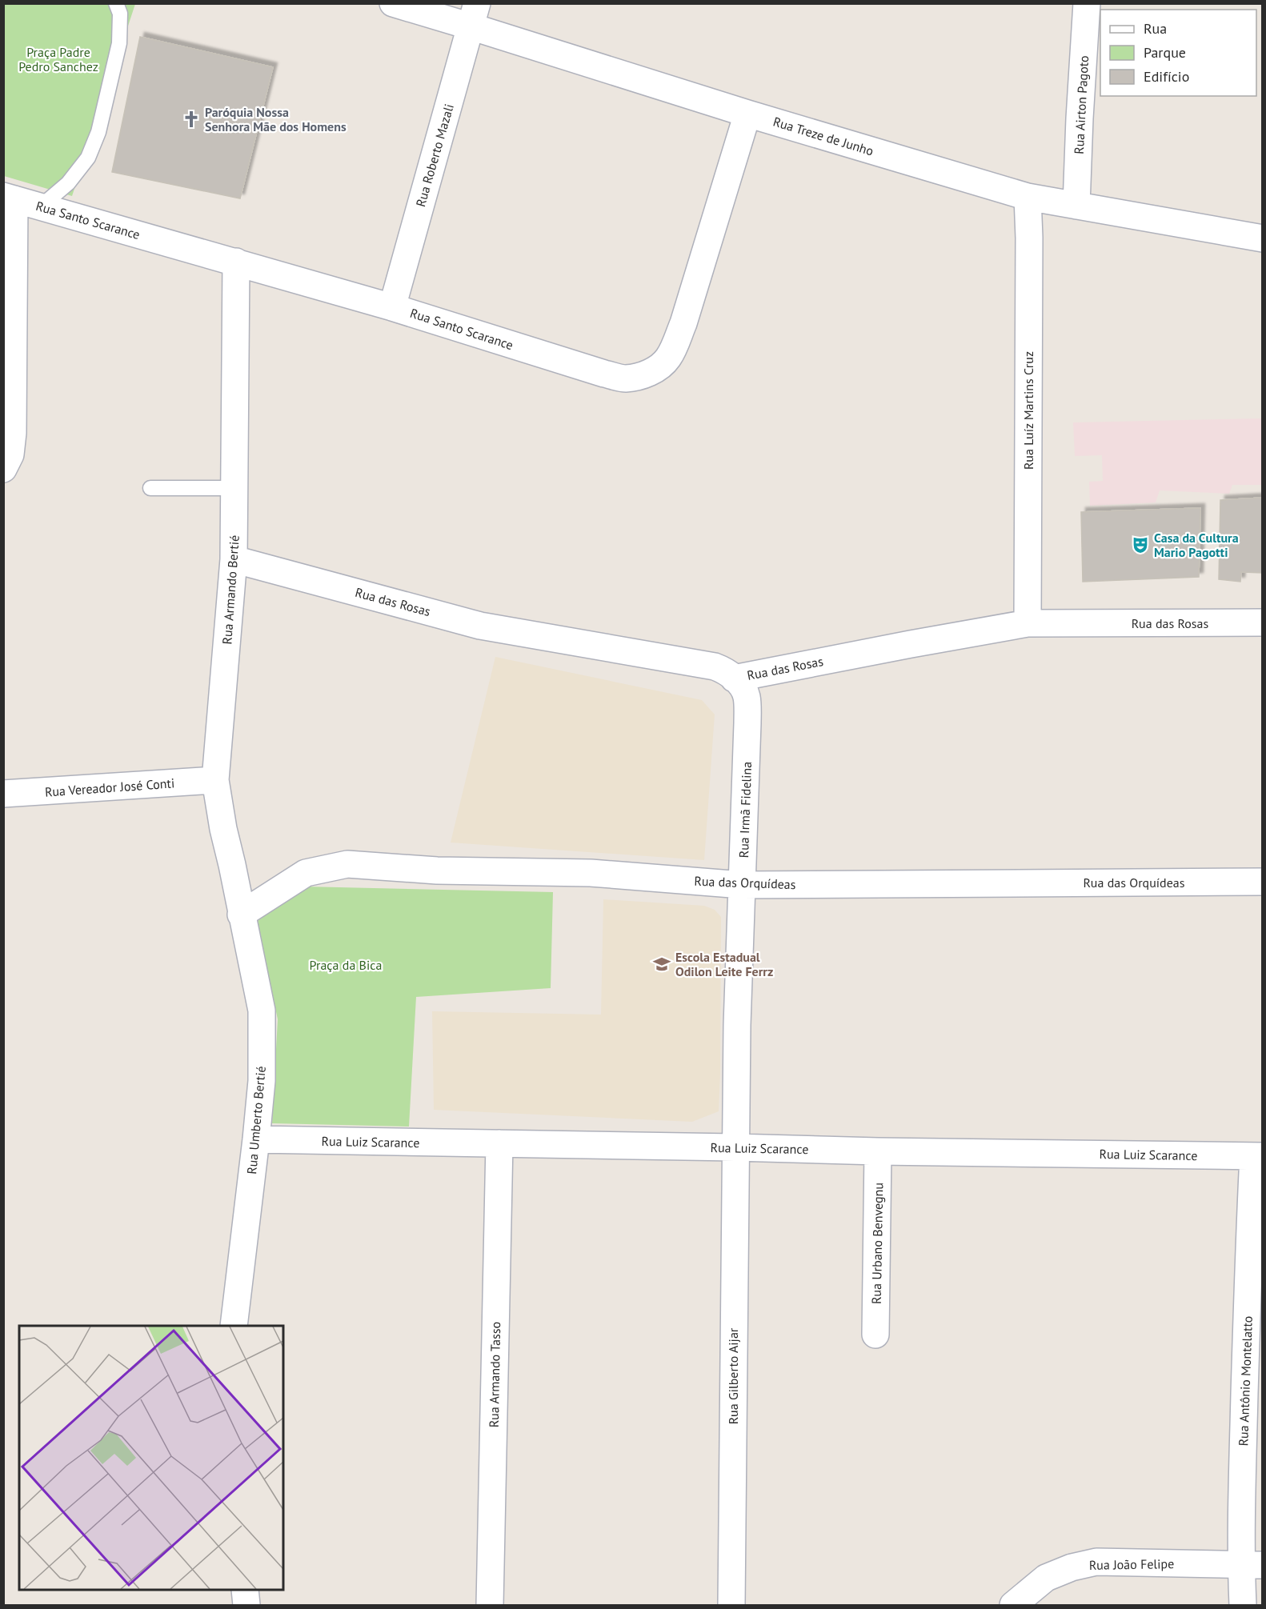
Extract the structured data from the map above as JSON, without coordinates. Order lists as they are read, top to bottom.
{
  "streets": {
    "street": [
      "Rua Airton Pagoto",
      "Rua Treze de Junho",
      "Rua Roberto Mazali",
      "Rua Santo Scarance",
      "Rua Luíz Martins Cruz",
      "Rua Armando Bertié",
      "Rua das Rosas",
      "Rua Vereador José Conti",
      "Rua Irmã Fidelina",
      "Rua das Orquídeas",
      "Rua Umberto Bertié",
      "Rua Luiz Scarance",
      "Rua Urbano Benvegnu",
      "Rua Armando Tasso",
      "Rua Gilberto Aijar",
      "Rua Antônio Montelatto",
      "Rua João Felipe"
    ]
  },
  "crossings": [
    ["Rua Airton Pagoto", "Rua Treze de Junho"],
    ["Rua Treze de Junho", "Rua Roberto Mazali"],
    ["Rua Treze de Junho", "Rua Santo Scarance"],
    ["Rua Treze de Junho", "Rua Luíz Martins Cruz"],
    ["Rua Roberto Mazali", "Rua Santo Scarance"],
    ["Rua Santo Scarance", "Rua Armando Bertié"],
    ["Rua Luíz Martins Cruz", "Rua das Rosas"],
    ["Rua Armando Bertié", "Rua das Rosas"],
    ["Rua Armando Bertié", "Rua Vereador José Conti"],
    ["Rua Armando Bertié", "Rua das Orquídeas"],
    ["Rua Armando Bertié", "Rua Umberto Bertié"],
    ["Rua das Rosas", "Rua Irmã Fidelina"],
    ["Rua Irmã Fidelina", "Rua das Orquídeas"],
    ["Rua Irmã Fidelina", "Rua Luiz Scarance"],
    ["Rua Irmã Fidelina", "Rua Gilberto Aijar"],
    ["Rua das Orquídeas", "Rua Umberto Bertié"],
    ["Rua Umberto Bertié", "Rua Luiz Scarance"],
    ["Rua Luiz Scarance", "Rua Urbano Benvegnu"],
    ["Rua Luiz Scarance", "Rua Armando Tasso"],
    ["Rua Luiz Scarance", "Rua Gilberto Aijar"],
    ["Rua Luiz Scarance", "Rua Antônio Montelatto"],
    ["Rua Antônio Montelatto", "Rua João Felipe"]
  ],
  "parks": ["Praça Padre Pedro Sanchez", "Praça da Bica"],
  "places": {
    "church": ["Paróquia Nossa Senhora Mãe dos Homens"],
    "theatre": ["Casa da Cultura Mario Pagotti"],
    "school or university": ["Escola Estadual Odilon Leite Ferrz"]
  },
  "legend": ["Rua", "Parque", "Edifício"]
}
